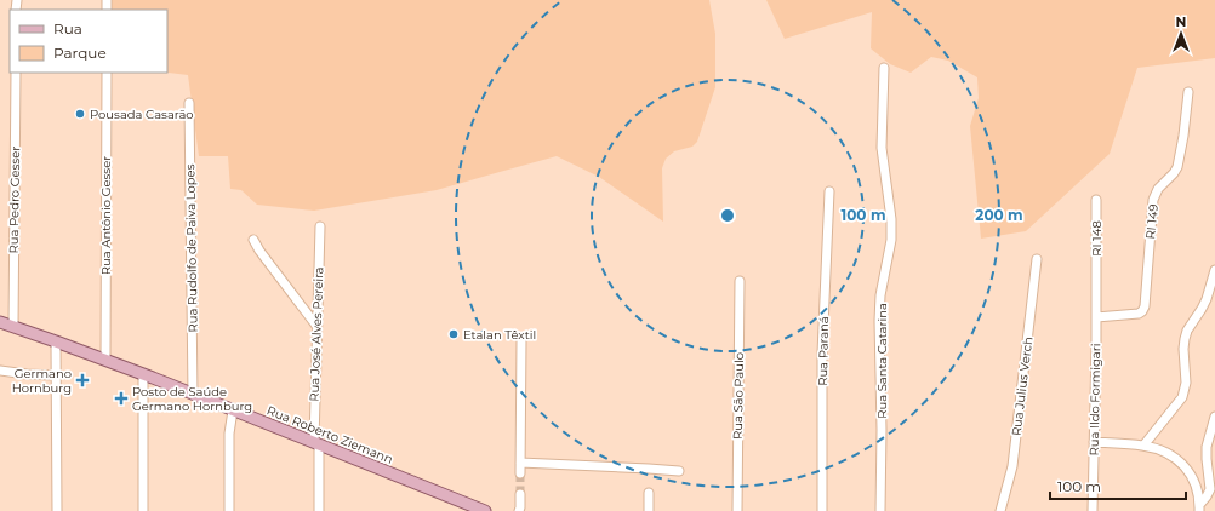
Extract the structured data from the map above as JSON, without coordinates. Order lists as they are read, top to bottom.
{
  "streets": {
    "main road": ["Rua Roberto Ziemann"],
    "street": [
      "Rua Pedro Gesser",
      "Rua Antônio Gesser",
      "RI 149",
      "RI 148",
      "Rua Rudolfo de Paiva Lopes",
      "Rua José Alves Pereira",
      "Rua Paraná",
      "Rua Santa Catarina",
      "Rua Julius Verch",
      "Rua São Paulo",
      "Rua Ildo Formigari"
    ]
  },
  "crossings": [
    ["Rua Pedro Gesser", "Rua Roberto Ziemann"],
    ["Rua Antônio Gesser", "Rua Roberto Ziemann"],
    ["RI 149", "RI 148"],
    ["RI 149", "Rua Ildo Formigari"],
    ["RI 148", "Rua Ildo Formigari"],
    ["Rua Rudolfo de Paiva Lopes", "Rua Roberto Ziemann"],
    ["Rua José Alves Pereira", "Rua Roberto Ziemann"]
  ],
  "places": {
    "other": ["Pousada Casarão", "Etalan Têxtil"],
    "health": ["Germano Hornburg", "Posto de Saúde Germano Hornburg"]
  },
  "legend": ["Rua", "Parque"],
  "scale_bar": "100 m",
  "north": "top",
  "rings": ["100 m", "200 m"]
}
